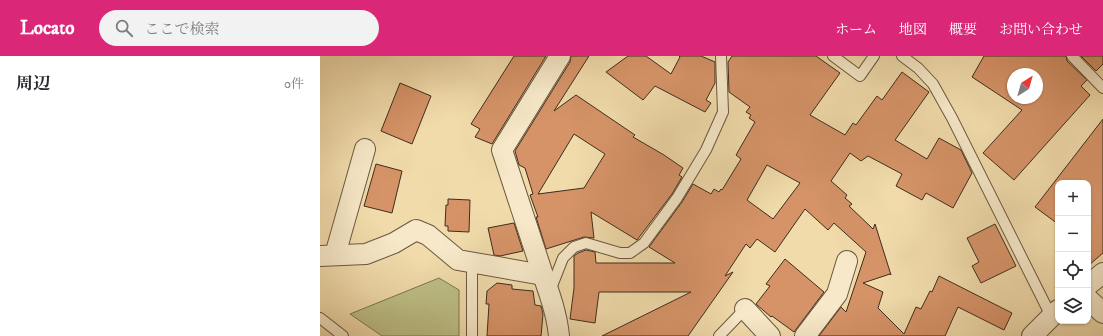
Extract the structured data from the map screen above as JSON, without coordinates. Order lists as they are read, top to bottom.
{
  "north": "top right",
  "page": {
    "header": "Locato",
    "search": "ここで検索",
    "nav": [
      "ホーム",
      "地図",
      "概要",
      "お問い合わせ"
    ],
    "heading": ["周辺", "0件"],
    "map_buttons": ["+", "−"]
  }
}
